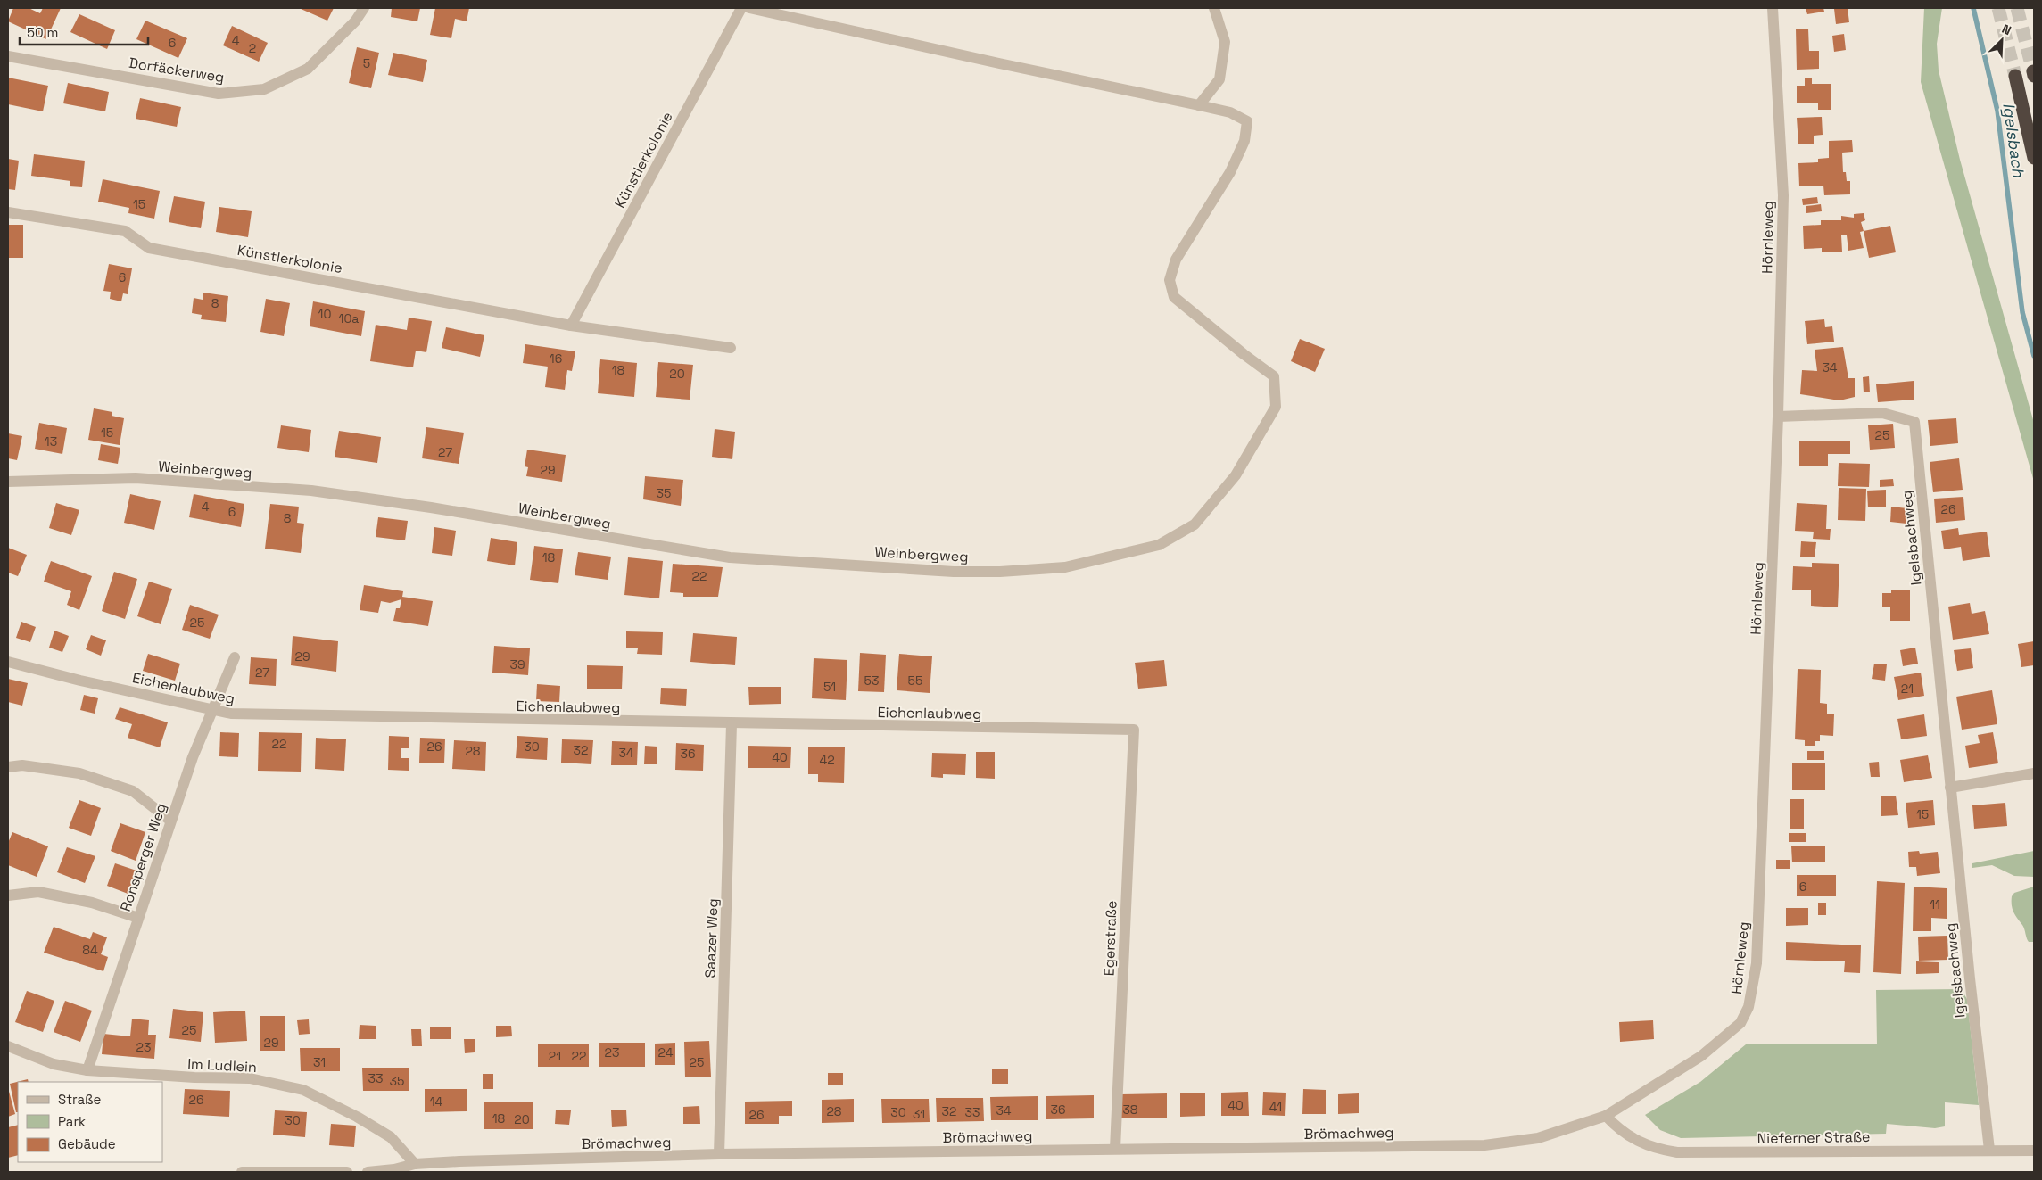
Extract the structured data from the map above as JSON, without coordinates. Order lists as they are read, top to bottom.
{
  "streets": {
    "street": [
      "Dorfäckerweg",
      "Künstlerkolonie",
      "Hörnleweg",
      "Weinbergweg",
      "Igelsbachweg",
      "Eichenlaubweg",
      "Ronsperger Weg",
      "Saazer Weg",
      "Egerstraße",
      "Im Ludlein",
      "Brömachweg",
      "Nieferner Straße"
    ]
  },
  "crossings": [
    ["Hörnleweg", "Igelsbachweg"],
    ["Hörnleweg", "Brömachweg"],
    ["Hörnleweg", "Nieferner Straße"],
    ["Igelsbachweg", "Nieferner Straße"],
    ["Eichenlaubweg", "Ronsperger Weg"],
    ["Eichenlaubweg", "Saazer Weg"],
    ["Eichenlaubweg", "Egerstraße"],
    ["Ronsperger Weg", "Im Ludlein"],
    ["Saazer Weg", "Brömachweg"],
    ["Egerstraße", "Brömachweg"],
    ["Im Ludlein", "Brömachweg"],
    ["Brömachweg", "Nieferner Straße"]
  ],
  "water": ["Igelsbach"],
  "house_numbers": [
    "4",
    "6",
    "2",
    "5",
    "15",
    "6",
    "8",
    "10",
    "10a",
    "16",
    "34",
    "18",
    "20",
    "15",
    "25",
    "13",
    "27",
    "29",
    "35",
    "4",
    "26",
    "6",
    "8",
    "18",
    "22",
    "25",
    "29",
    "39",
    "27",
    "53",
    "55",
    "51",
    "21",
    "22",
    "26",
    "30",
    "32",
    "28",
    "34",
    "36",
    "40",
    "42",
    "15",
    "6",
    "11",
    "84",
    "25",
    "29",
    "23",
    "23",
    "24",
    "21",
    "22",
    "31",
    "25",
    "33",
    "35",
    "26",
    "14",
    "40",
    "41",
    "36",
    "38",
    "34",
    "28",
    "32",
    "30",
    "33",
    "31",
    "26",
    "18",
    "20",
    "30"
  ],
  "legend": ["Straße", "Park", "Gebäude"],
  "scale_bar": "50 m",
  "north": "top right"
}
